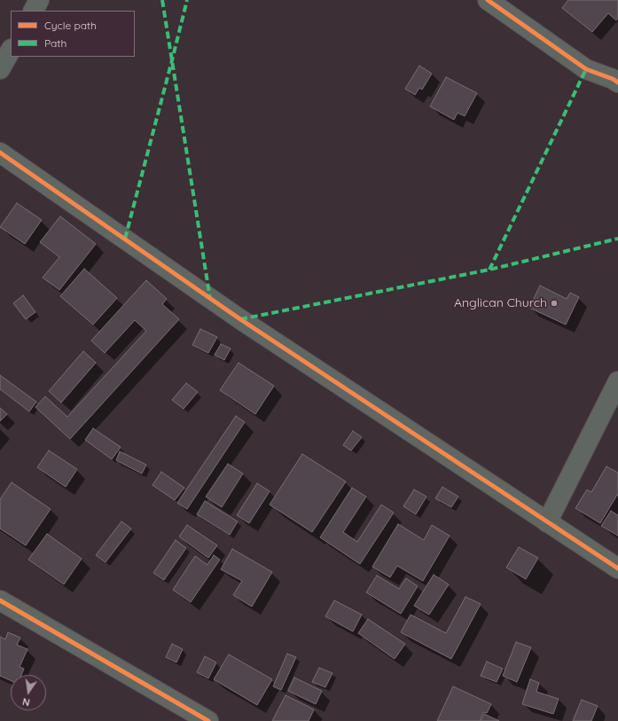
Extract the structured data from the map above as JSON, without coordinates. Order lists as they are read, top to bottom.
{
  "places": ["Anglican Church"],
  "legend": ["Cycle path", "Path"],
  "north": "bottom"
}
